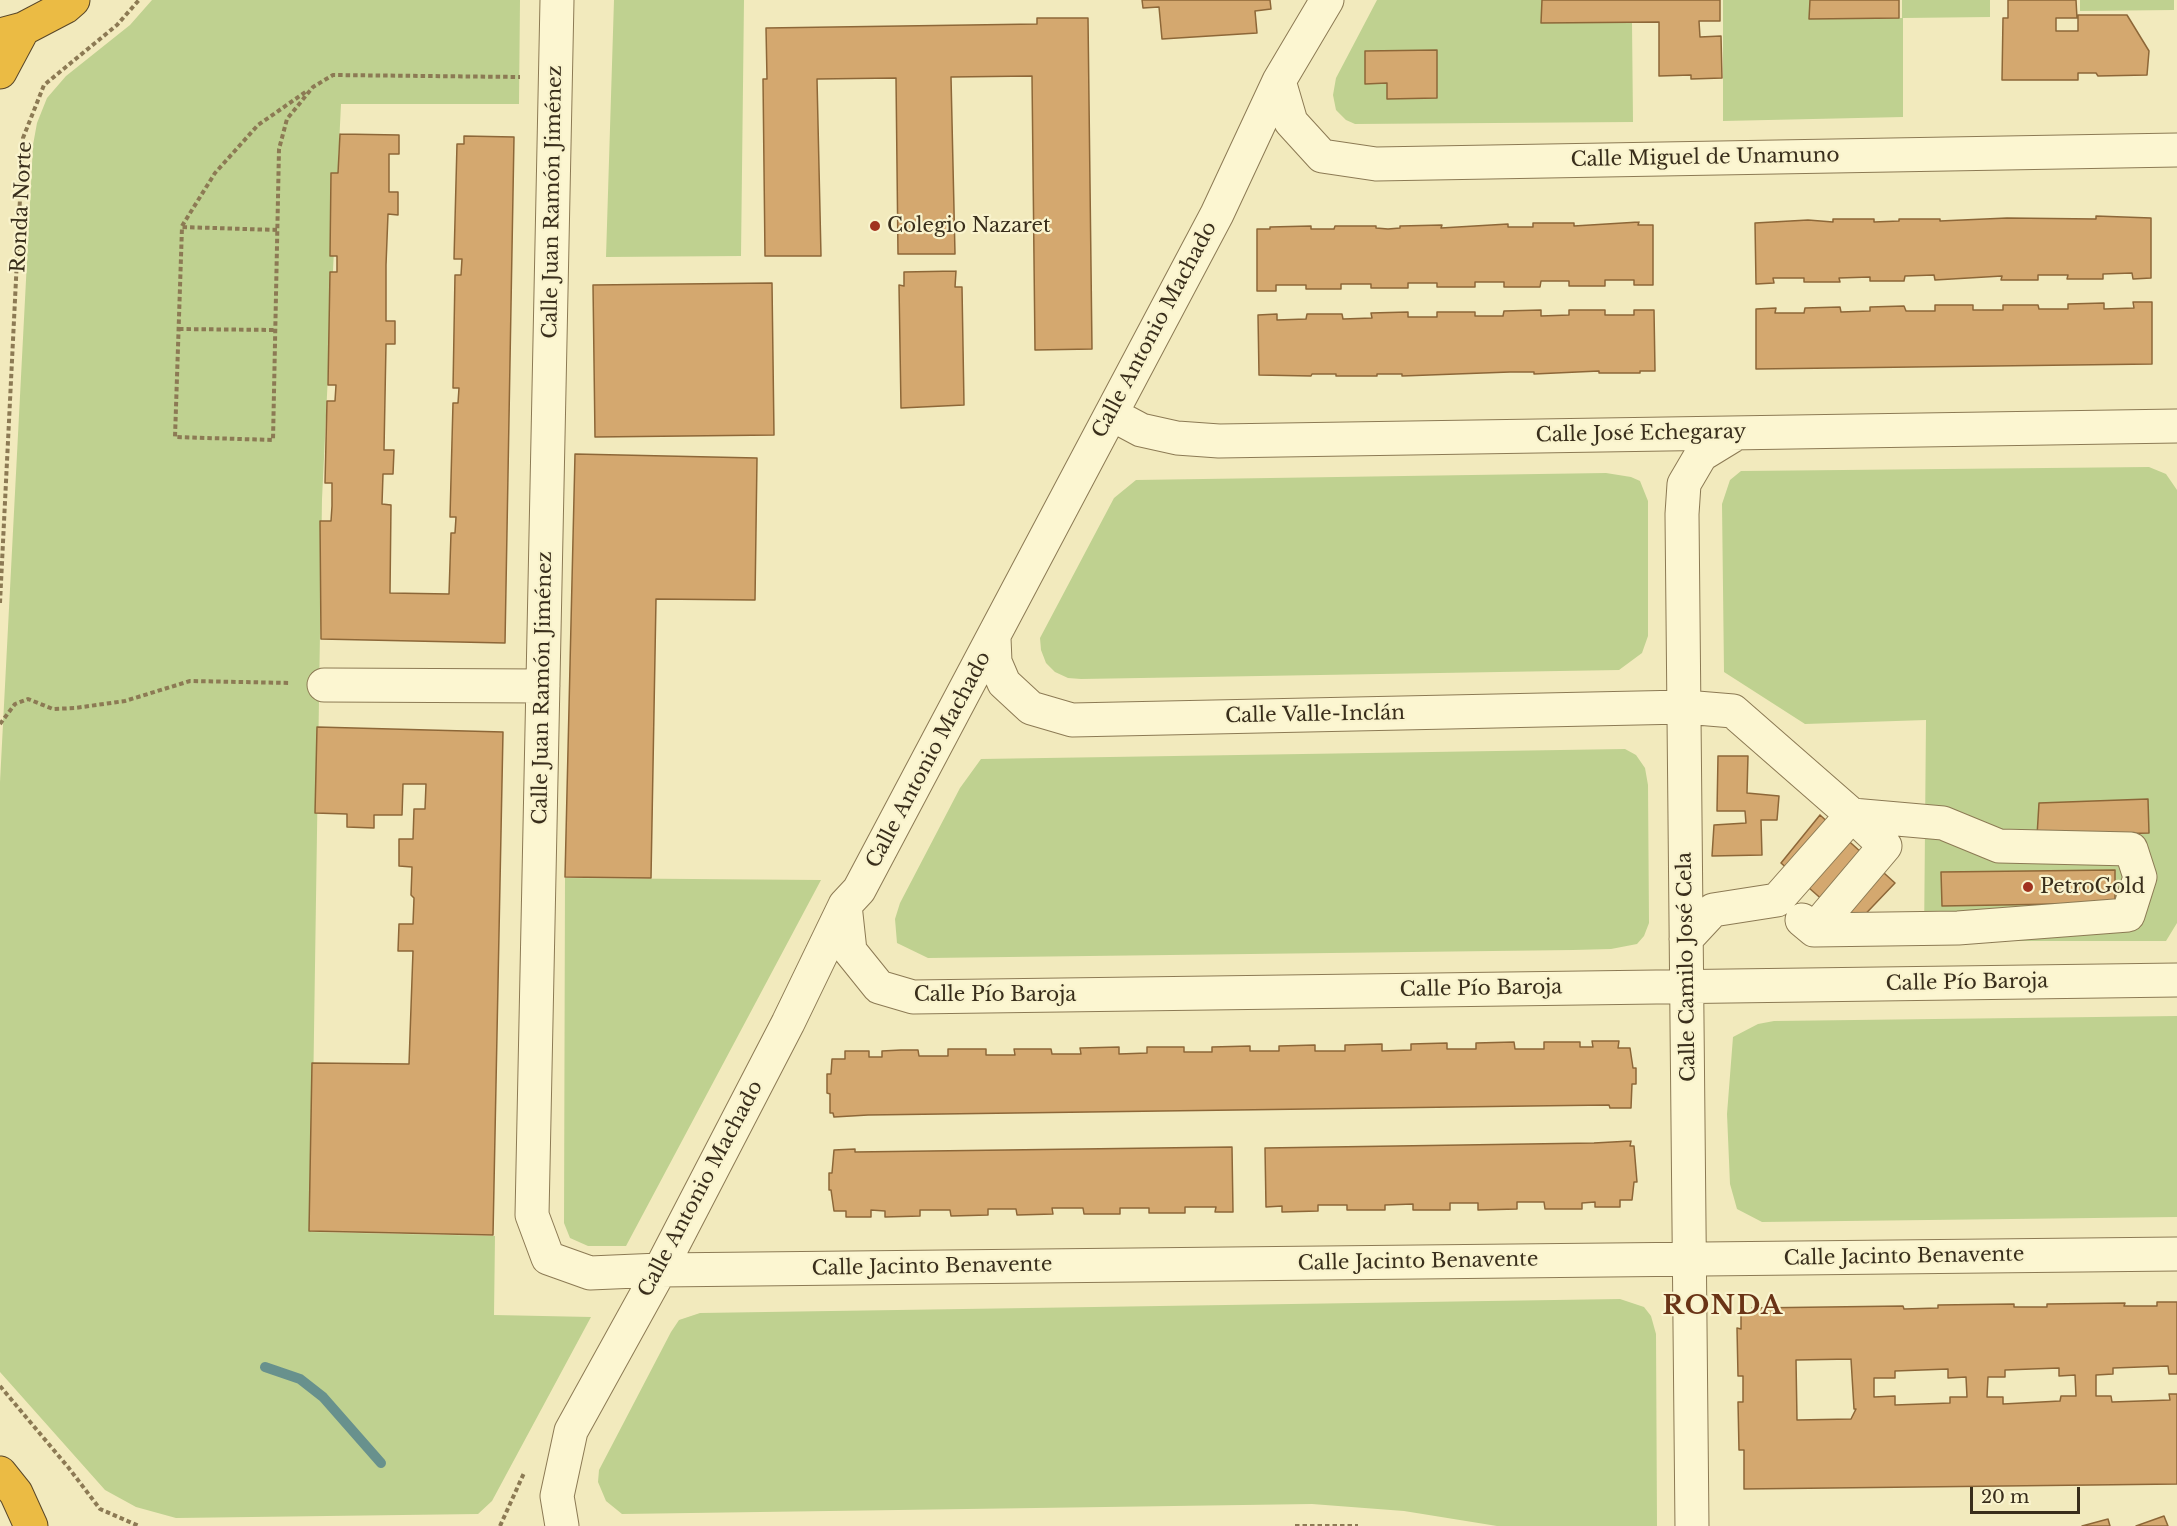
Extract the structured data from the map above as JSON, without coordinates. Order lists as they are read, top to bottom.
{
  "streets": {
    "street": [
      "Calle Miguel de Unamuno",
      "Calle Juan Ramón Jiménez",
      "Calle Antonio Machado",
      "Calle José Echegaray",
      "Calle Valle-Inclán",
      "Calle Camilo José Cela",
      "Calle Pío Baroja",
      "Calle Jacinto Benavente"
    ],
    "path": ["Ronda Norte"]
  },
  "crossings": [
    ["Calle Miguel de Unamuno", "Calle Antonio Machado"],
    ["Calle Juan Ramón Jiménez", "Calle Antonio Machado"],
    ["Calle Juan Ramón Jiménez", "Calle Jacinto Benavente"],
    ["Calle Antonio Machado", "Calle José Echegaray"],
    ["Calle Antonio Machado", "Calle Valle-Inclán"],
    ["Calle Antonio Machado", "Calle Pío Baroja"],
    ["Calle Antonio Machado", "Calle Jacinto Benavente"],
    ["Calle José Echegaray", "Calle Camilo José Cela"],
    ["Calle Valle-Inclán", "Calle Camilo José Cela"],
    ["Calle Camilo José Cela", "Calle Pío Baroja"],
    ["Calle Camilo José Cela", "Calle Jacinto Benavente"]
  ],
  "districts": ["RONDA"],
  "places": ["Colegio Nazaret", "PetroGold"],
  "scale_bar": "20 m"
}
